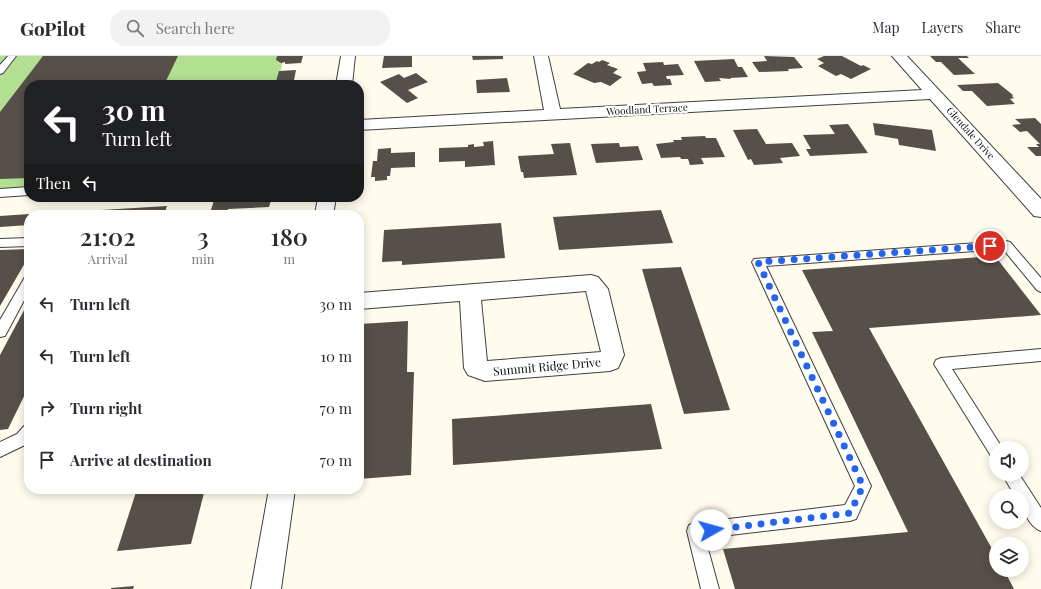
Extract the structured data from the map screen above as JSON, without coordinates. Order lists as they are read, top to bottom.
{
  "streets": {
    "street": ["Woodland Terrace", "Glendale Drive", "Summit Ridge Drive"]
  },
  "crossings": [
    ["Woodland Terrace", "Glendale Drive"]
  ],
  "page": {
    "header": "GoPilot",
    "search": "Search here",
    "nav": ["Map", "Layers", "Share"],
    "turn": ["30 m", "Turn left"],
    "then": "Then",
    "eta": [
      "21:02",
      "Arrival",
      "3",
      "min",
      "180",
      "m"
    ],
    "list": [
      {
        "name": "Turn left",
        "value": "30 m"
      },
      {
        "name": "Turn left",
        "value": "10 m"
      },
      {
        "name": "Turn right",
        "value": "70 m"
      },
      {
        "name": "Arrive at destination",
        "value": "70 m"
      }
    ]
  }
}
